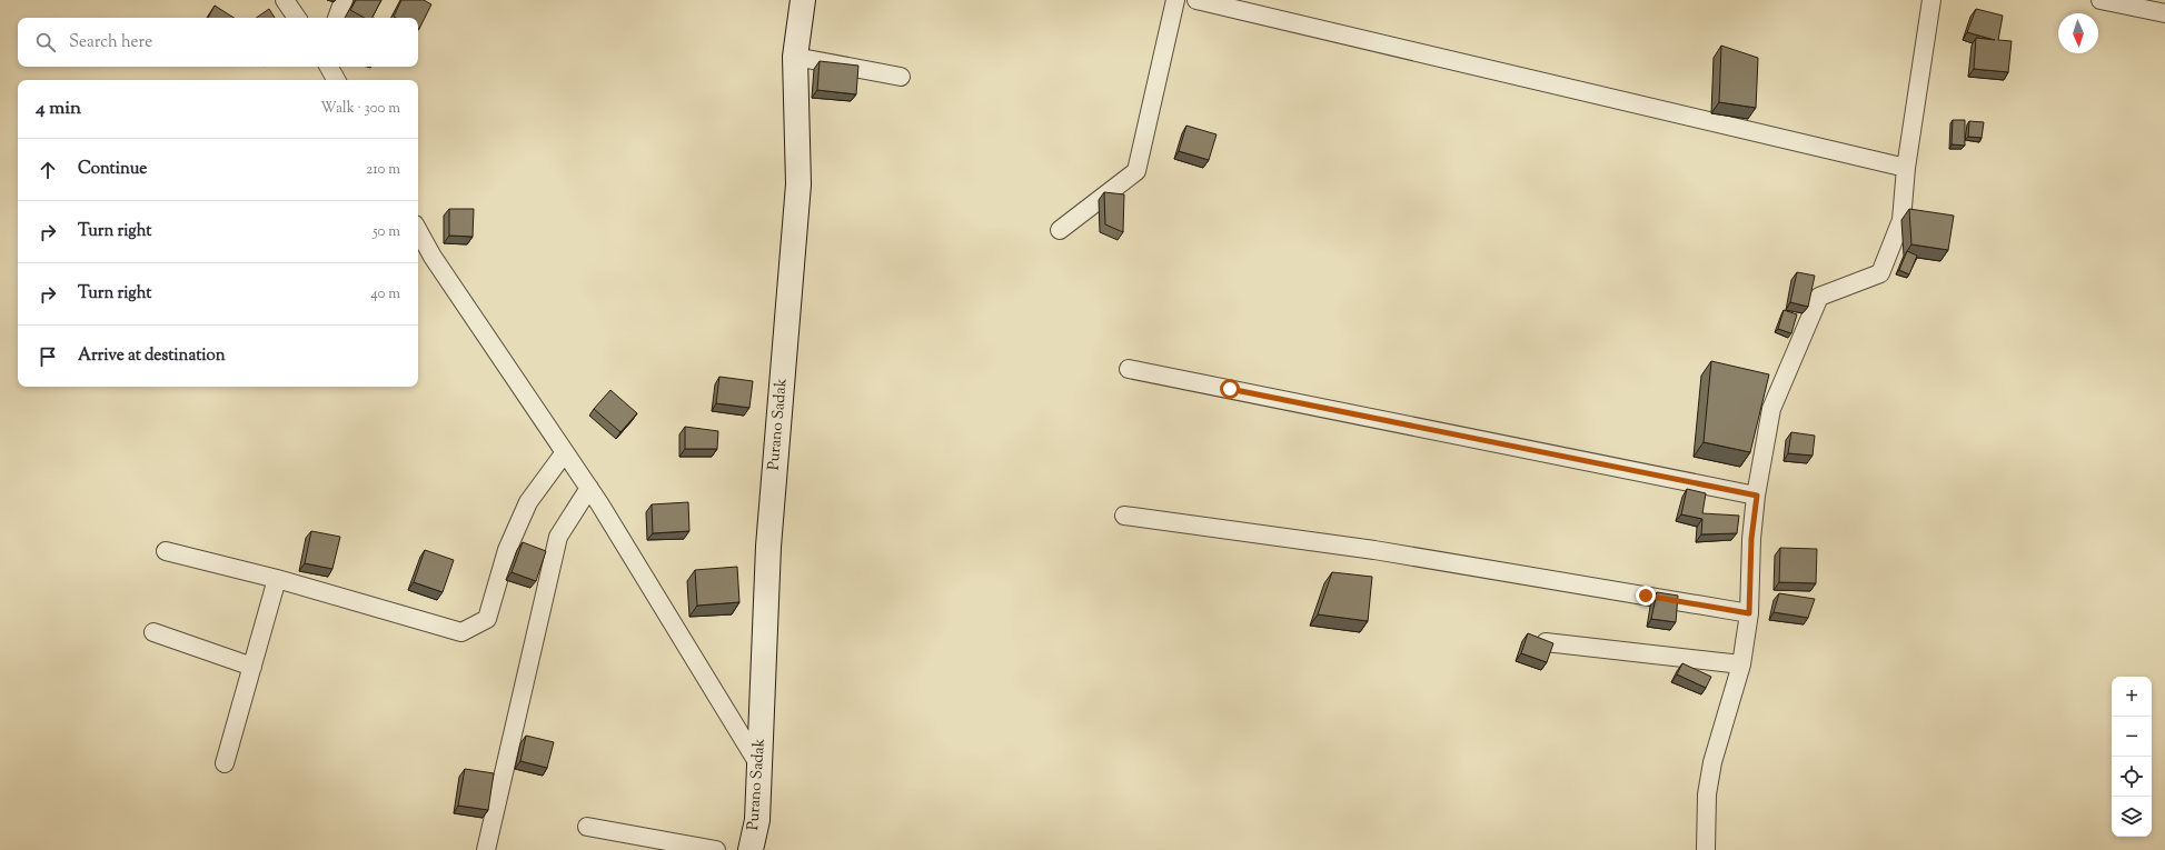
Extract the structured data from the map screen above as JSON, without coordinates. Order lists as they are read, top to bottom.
{
  "streets": {
    "main road": ["Purano Sadak"]
  },
  "north": "bottom",
  "page": {
    "search": "Search here",
    "heading": ["4 min", "Walk · 300 m"],
    "list": [
      ["Continue", "210 m"],
      ["Turn right", "50 m"],
      ["Turn right", "40 m"],
      "Arrive at destination"
    ],
    "map_buttons": ["+", "−"]
  }
}
